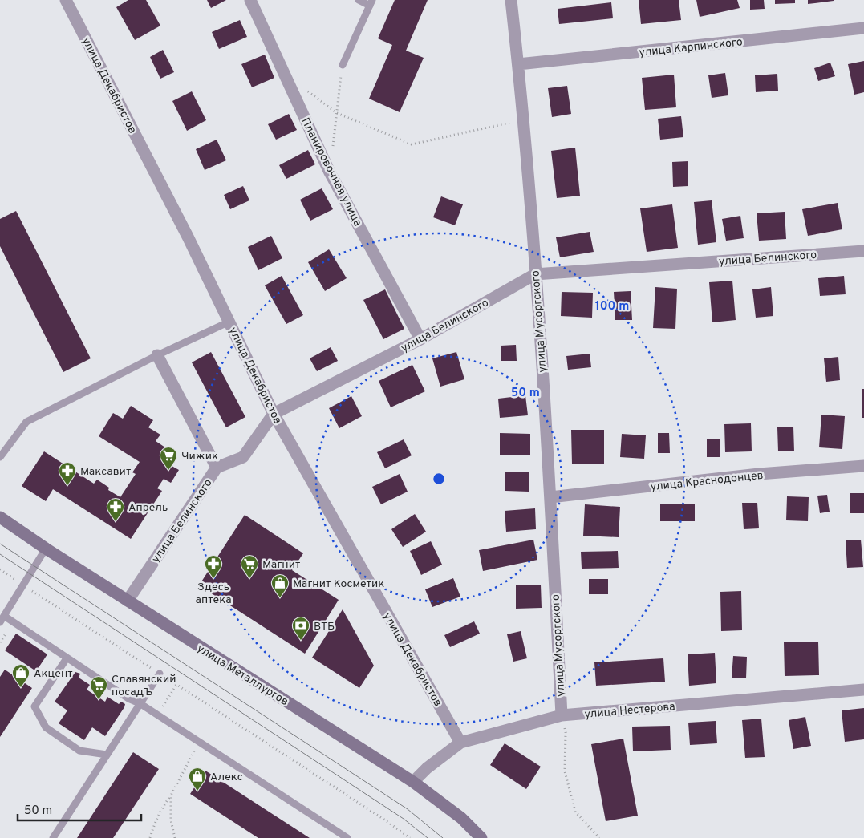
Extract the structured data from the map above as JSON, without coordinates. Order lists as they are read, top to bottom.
{
  "streets": {
    "main road": ["улица Металлургов"],
    "street": [
      "улица Карпинского",
      "улица Декабристов",
      "Планировочная улица",
      "улица Белинского",
      "улица Мусоргского",
      "улица Краснодонцев",
      "улица Нестерова"
    ]
  },
  "crossings": [
    ["улица Карпинского", "улица Мусоргского"],
    ["улица Декабристов", "улица Белинского"],
    ["улица Декабристов", "улица Нестерова"],
    ["Планировочная улица", "улица Белинского"],
    ["улица Белинского", "улица Мусоргского"],
    ["улица Белинского", "улица Металлургов"],
    ["улица Мусоргского", "улица Краснодонцев"],
    ["улица Мусоргского", "улица Нестерова"],
    ["улица Металлургов", "улица Нестерова"]
  ],
  "places": {
    "supermarket": ["Чижик", "Магнит", "Славянский посадЪ"],
    "pharmacy": ["Максавит", "Апрель", "Здесь аптека"],
    "shop": ["Магнит Косметик", "Акцент", "Алекс"],
    "bank": ["ВТБ"]
  },
  "scale_bar": "50 m",
  "rings": ["100 m", "50 m"]
}
